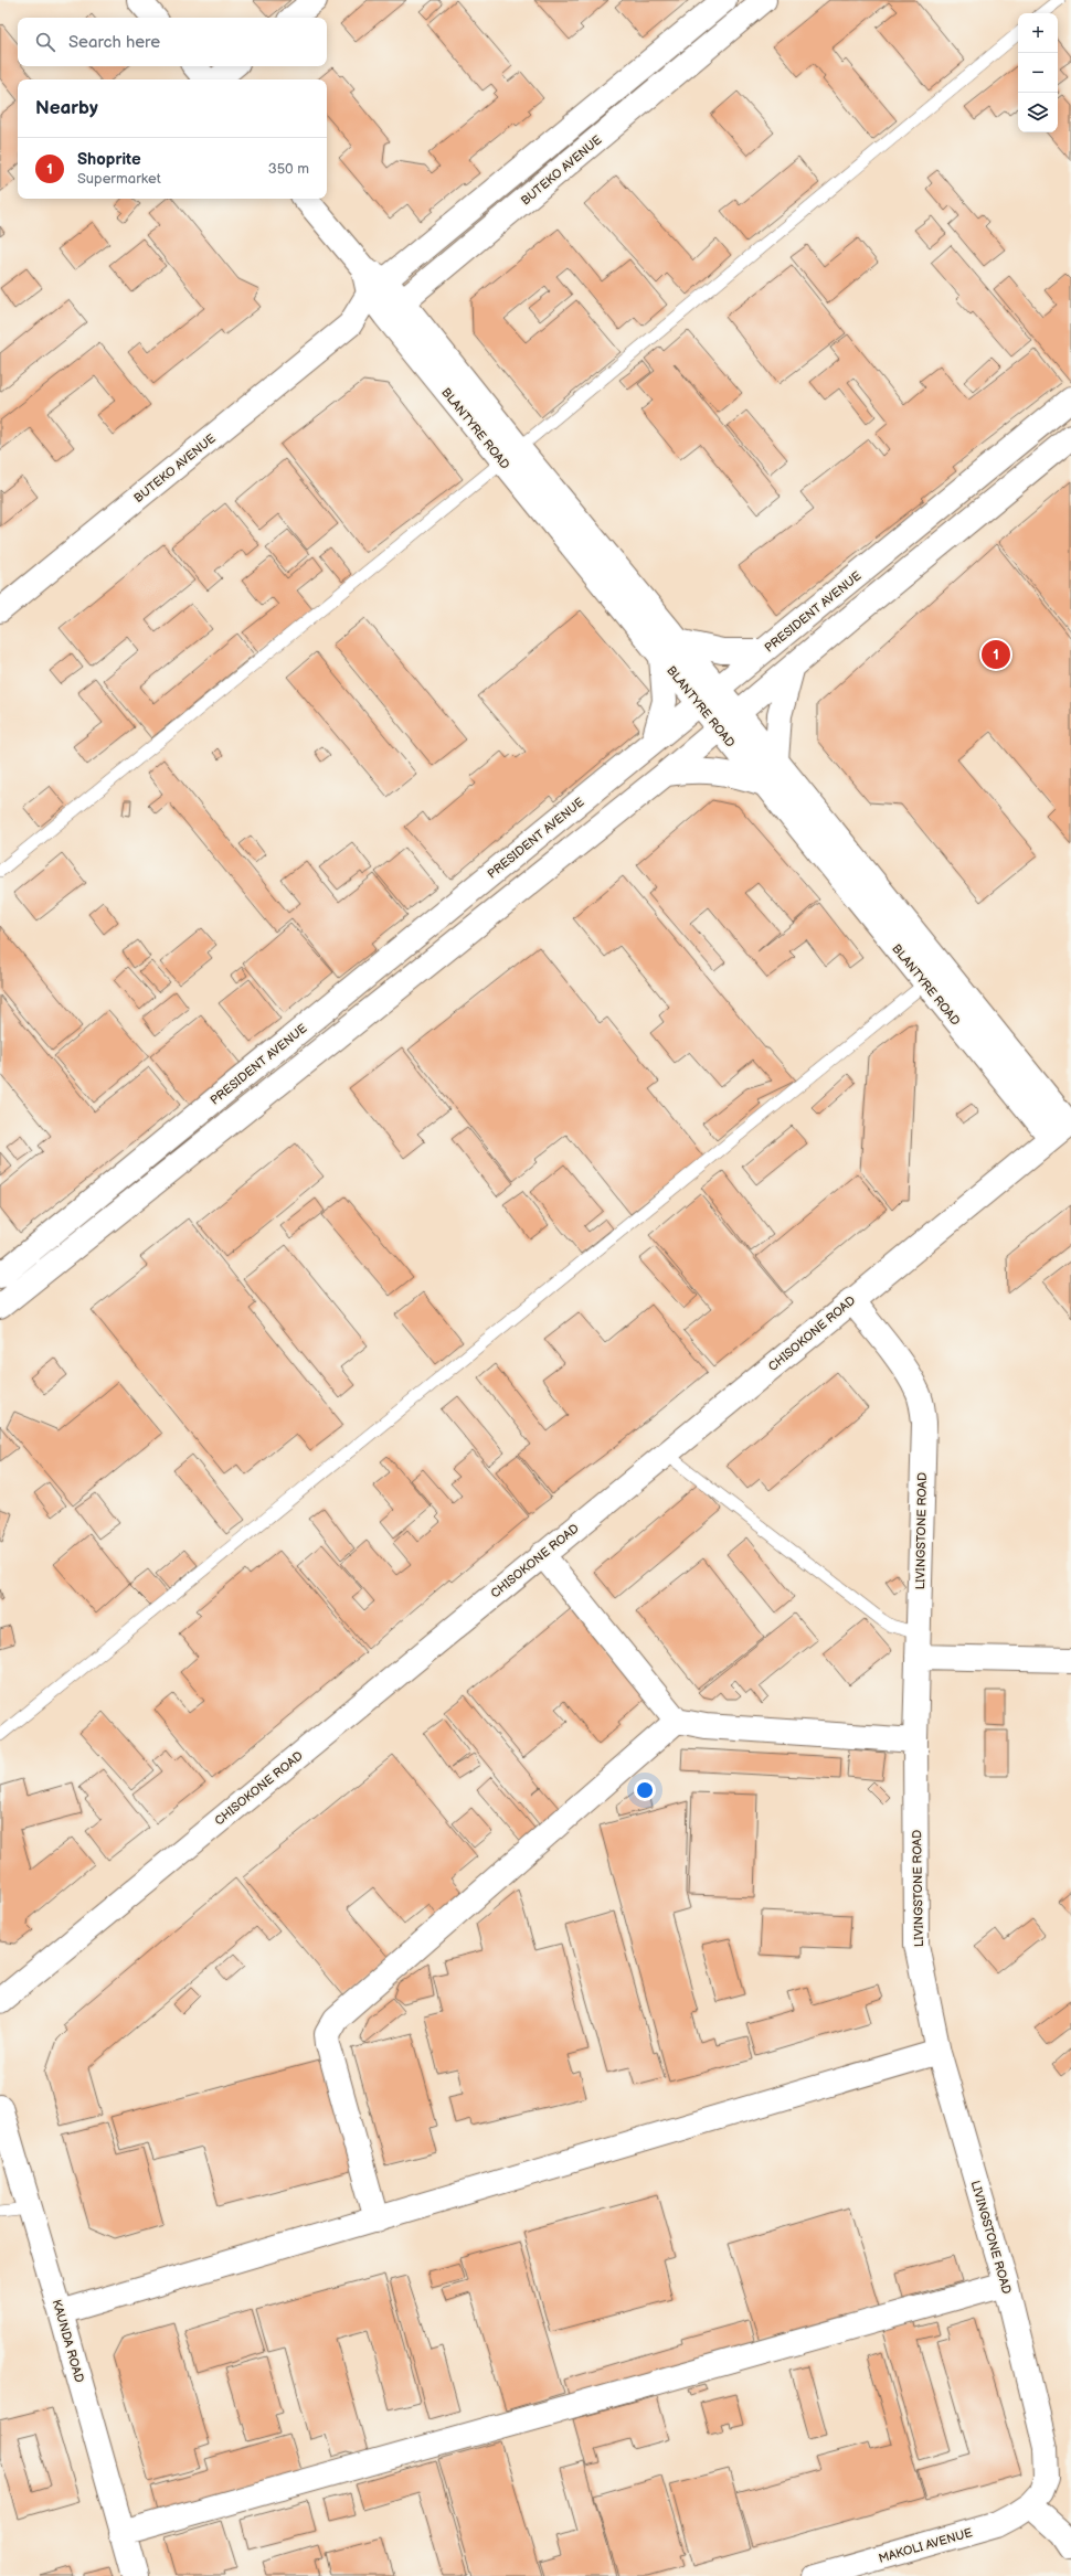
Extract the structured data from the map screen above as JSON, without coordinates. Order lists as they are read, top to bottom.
{
  "streets": {
    "street": [
      "BUTEKO AVENUE",
      "BLANTYRE ROAD",
      "PRESIDENT AVENUE",
      "CHISOKONE ROAD",
      "LIVINGSTONE ROAD",
      "KAUNDA ROAD",
      "MAKOLI AVENUE"
    ]
  },
  "crossings": [
    ["BUTEKO AVENUE", "BLANTYRE ROAD"],
    ["BLANTYRE ROAD", "PRESIDENT AVENUE"],
    ["BLANTYRE ROAD", "CHISOKONE ROAD"],
    ["CHISOKONE ROAD", "LIVINGSTONE ROAD"],
    ["LIVINGSTONE ROAD", "MAKOLI AVENUE"]
  ],
  "page": {
    "map_buttons": ["+", "−"],
    "search": "Search here",
    "heading": "Nearby",
    "list": [
      {
        "mark": "1",
        "name": "Shoprite",
        "note": "Supermarket",
        "value": "350 m"
      }
    ],
    "pins": "1"
  }
}
